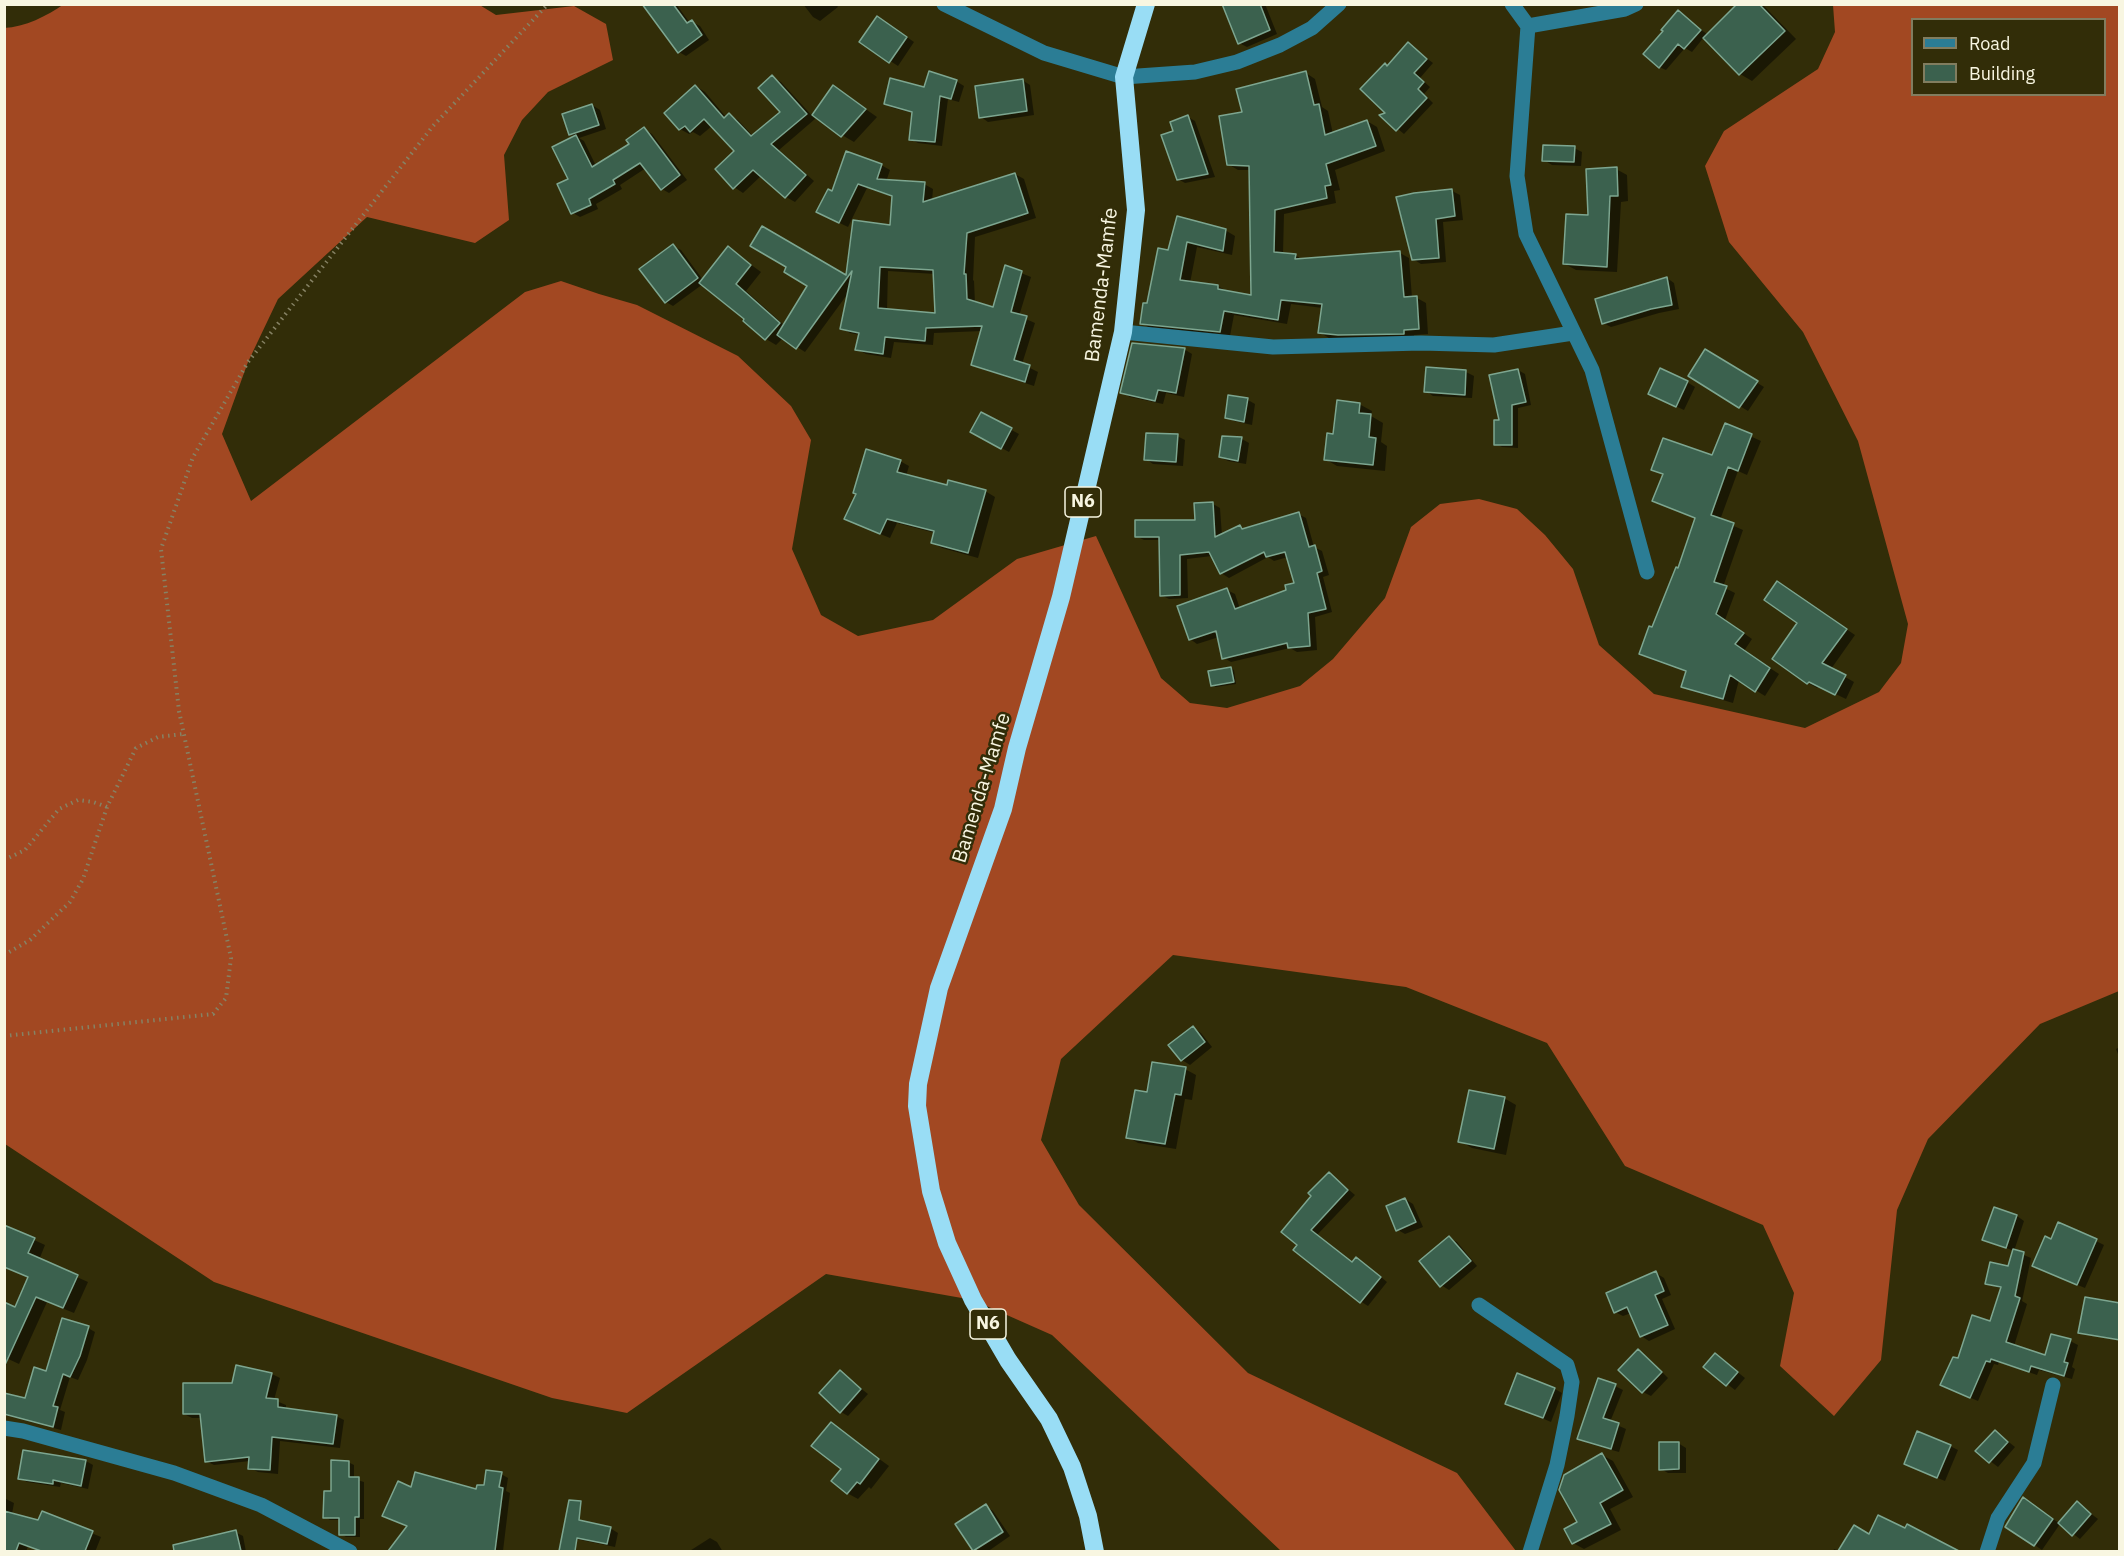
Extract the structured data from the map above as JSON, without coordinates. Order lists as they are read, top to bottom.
{
  "streets": {
    "highway": ["Bamenda-Mamfe", "N6"]
  },
  "legend": ["Road", "Building"]
}
